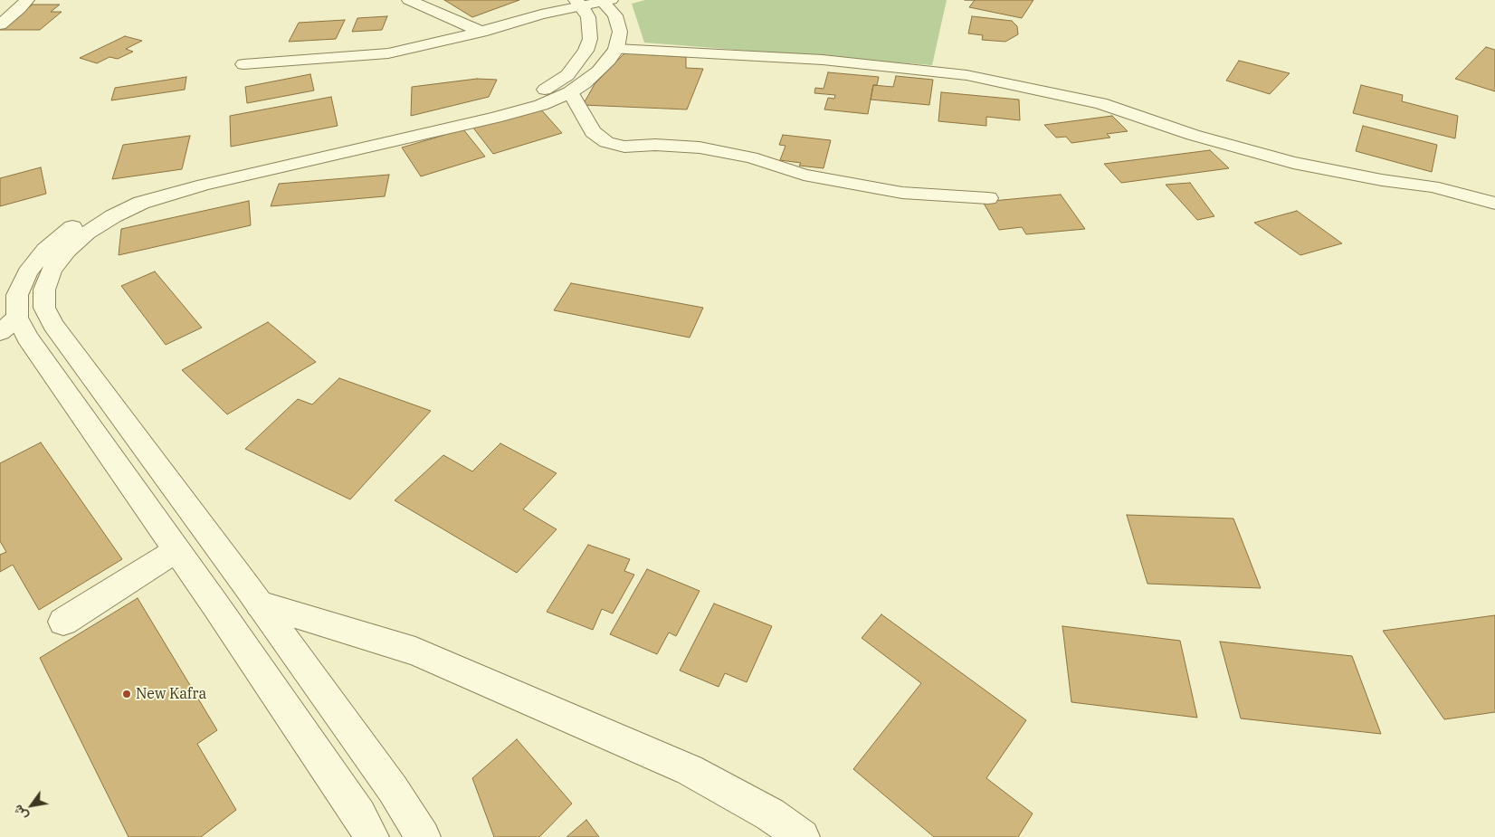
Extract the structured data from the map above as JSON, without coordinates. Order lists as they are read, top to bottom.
{
  "places": ["New Kafra"],
  "north": "bottom left"
}
